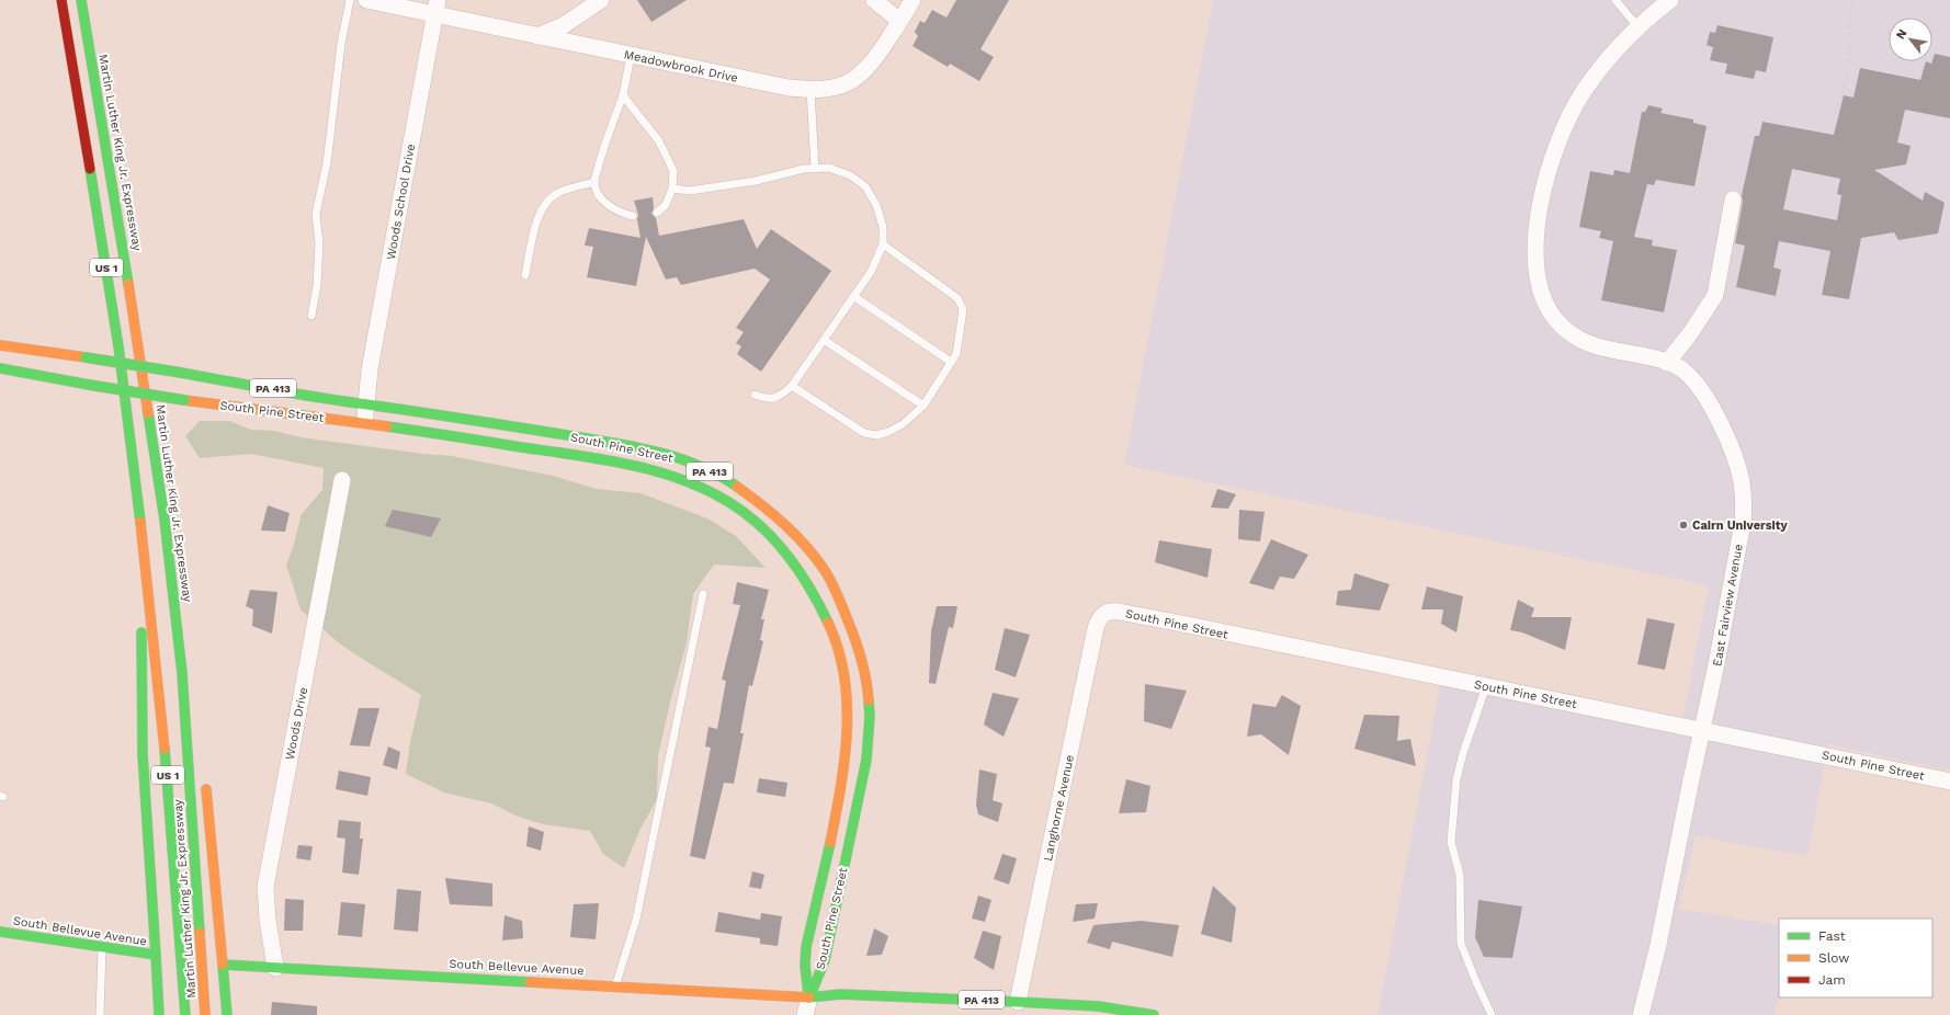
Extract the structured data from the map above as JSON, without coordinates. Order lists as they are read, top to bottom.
{
  "streets": {
    "main road": [
      "Martin Luther King Jr. Expressway",
      "US 1",
      "PA 413",
      "South Pine Street",
      "South Bellevue Avenue"
    ],
    "street": [
      "Meadowbrook Drive",
      "Woods School Drive",
      "East Fairview Avenue",
      "Woods Drive",
      "Langhorne Avenue"
    ]
  },
  "crossings": [
    ["Meadowbrook Drive", "Woods School Drive"],
    ["Woods School Drive", "South Pine Street"],
    ["South Pine Street", "East Fairview Avenue"],
    ["South Pine Street", "Langhorne Avenue"],
    ["South Pine Street", "South Bellevue Avenue"],
    ["Woods Drive", "South Bellevue Avenue"],
    ["Langhorne Avenue", "South Bellevue Avenue"]
  ],
  "places": ["Cairn University"],
  "legend": ["Fast", "Slow", "Jam"],
  "north": "top left"
}
